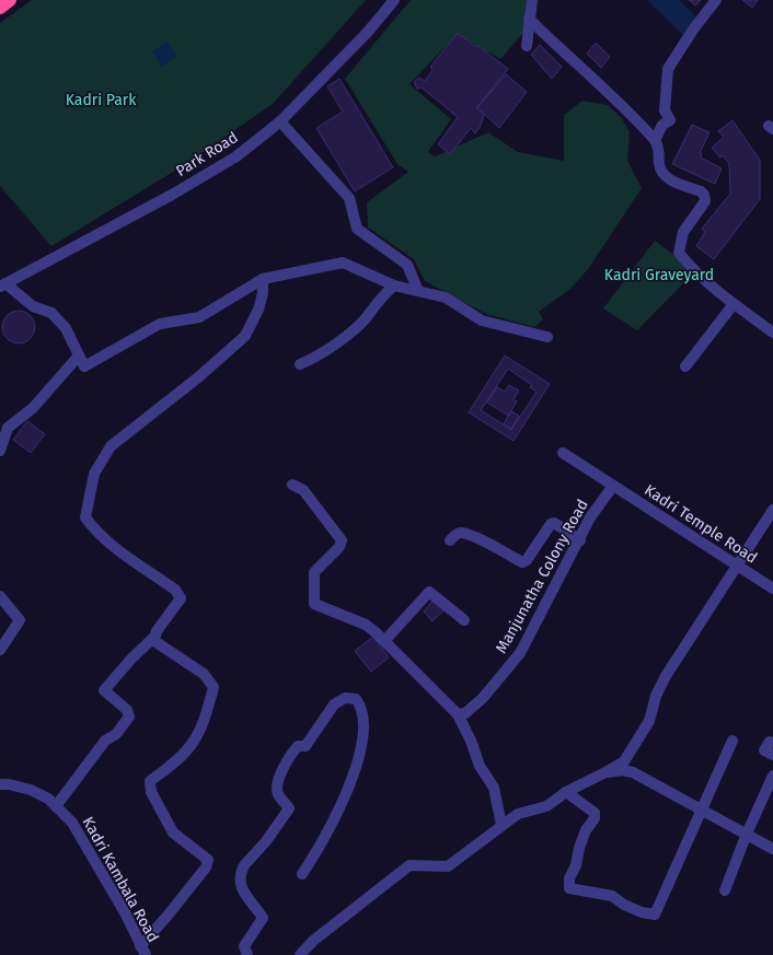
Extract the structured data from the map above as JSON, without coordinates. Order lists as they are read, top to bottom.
{
  "streets": {
    "street": [
      "Park Road",
      "Kadri Temple Road",
      "Manjunatha Colony Road",
      "Kadri Kambala Road"
    ]
  },
  "crossings": [
    ["Kadri Temple Road", "Manjunatha Colony Road"]
  ],
  "parks": ["Kadri Park", "Kadri Graveyard"]
}
